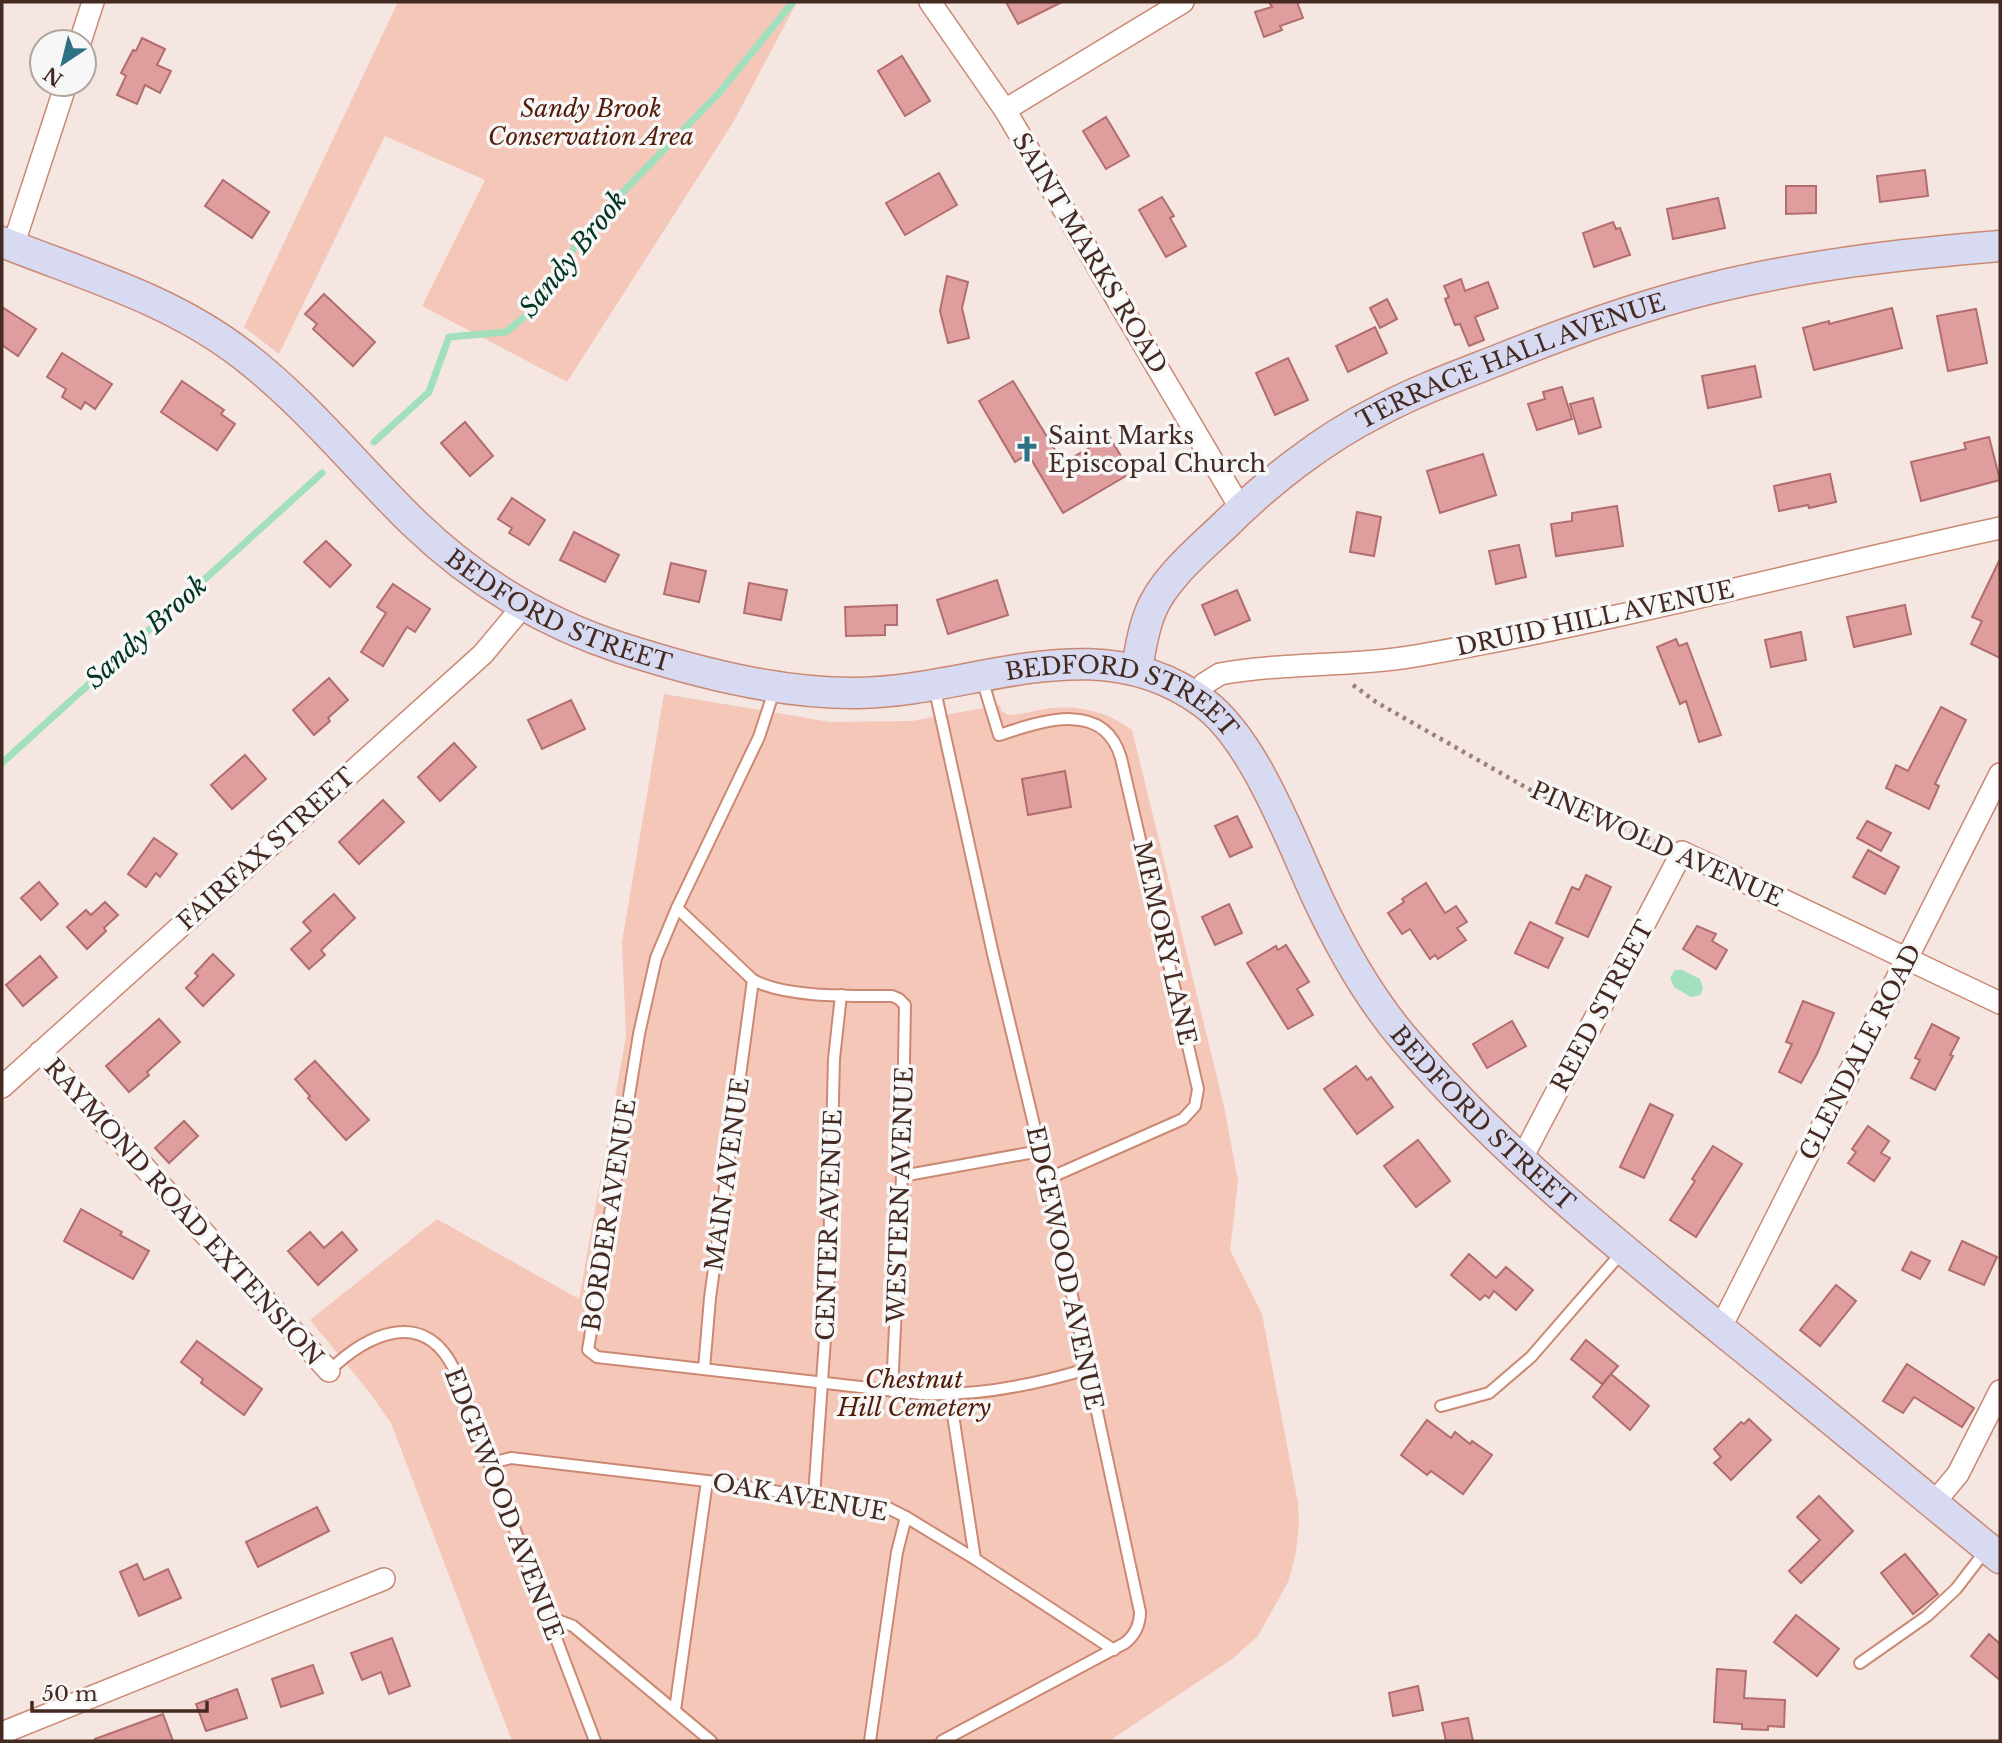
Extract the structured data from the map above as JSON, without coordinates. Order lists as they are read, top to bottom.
{
  "streets": {
    "main road": ["TERRACE HALL AVENUE", "BEDFORD STREET"],
    "street": [
      "SAINT MARKS ROAD",
      "DRUID HILL AVENUE",
      "PINEWOLD AVENUE",
      "FAIRFAX STREET",
      "REED STREET",
      "GLENDALE ROAD",
      "RAYMOND ROAD EXTENSION"
    ],
    "lane": [
      "MEMORY LANE",
      "MAIN AVENUE",
      "WESTERN AVENUE",
      "BORDER AVENUE",
      "CENTER AVENUE",
      "EDGEWOOD AVENUE",
      "OAK AVENUE"
    ]
  },
  "crossings": [
    ["SAINT MARKS ROAD", "TERRACE HALL AVENUE"],
    ["TERRACE HALL AVENUE", "BEDFORD STREET"],
    ["BEDFORD STREET", "DRUID HILL AVENUE"],
    ["BEDFORD STREET", "FAIRFAX STREET"],
    ["BEDFORD STREET", "MEMORY LANE"],
    ["BEDFORD STREET", "REED STREET"],
    ["BEDFORD STREET", "GLENDALE ROAD"],
    ["BEDFORD STREET", "BORDER AVENUE"],
    ["BEDFORD STREET", "EDGEWOOD AVENUE"],
    ["DRUID HILL AVENUE", "PINEWOLD AVENUE"],
    ["PINEWOLD AVENUE", "REED STREET"],
    ["PINEWOLD AVENUE", "GLENDALE ROAD"],
    ["FAIRFAX STREET", "RAYMOND ROAD EXTENSION"],
    ["MEMORY LANE", "EDGEWOOD AVENUE"],
    ["MAIN AVENUE", "BORDER AVENUE"],
    ["WESTERN AVENUE", "BORDER AVENUE"],
    ["WESTERN AVENUE", "CENTER AVENUE"],
    ["RAYMOND ROAD EXTENSION", "EDGEWOOD AVENUE"],
    ["BORDER AVENUE", "CENTER AVENUE"],
    ["BORDER AVENUE", "EDGEWOOD AVENUE"],
    ["CENTER AVENUE", "OAK AVENUE"],
    ["EDGEWOOD AVENUE", "OAK AVENUE"]
  ],
  "water": ["Sandy Brook"],
  "parks": ["Sandy Brook Conservation Area", "Chestnut Hill Cemetery"],
  "places": {
    "church": ["Saint Marks Episcopal Church"]
  },
  "scale_bar": "50 m",
  "north": "bottom left"
}
